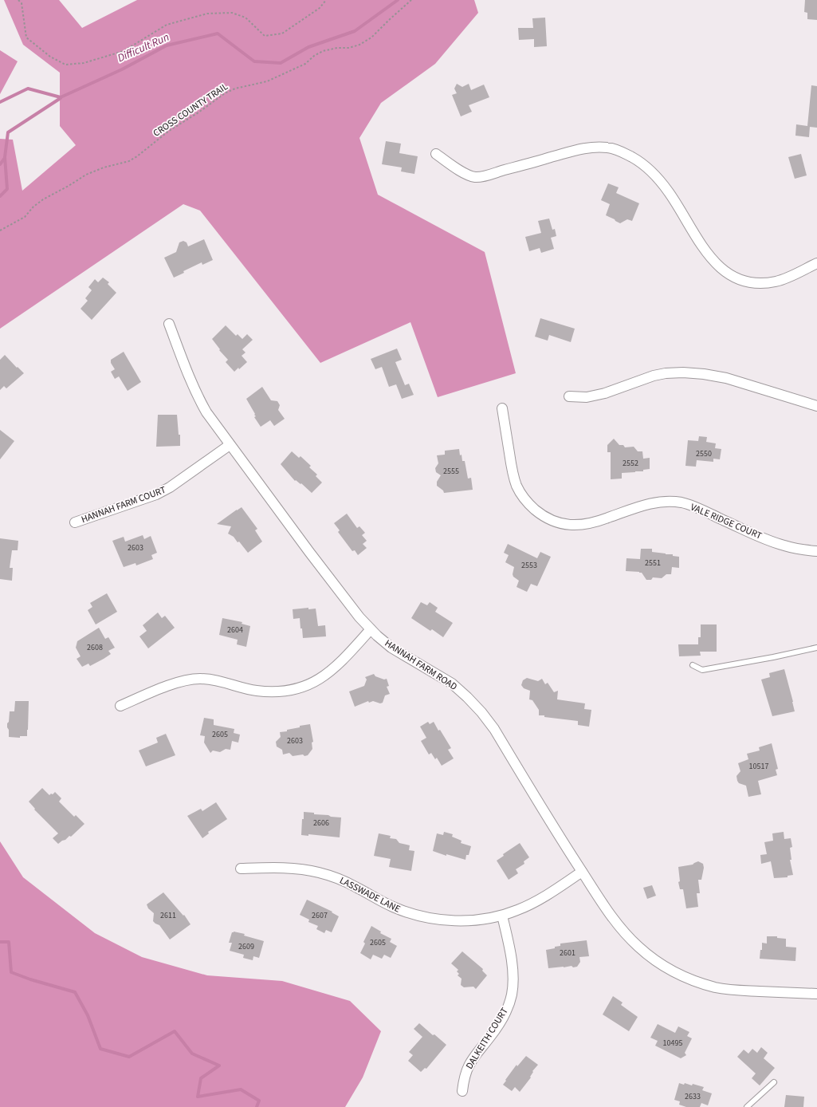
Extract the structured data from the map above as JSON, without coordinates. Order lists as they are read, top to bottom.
{
  "streets": {
    "street": [
      "HANNAH FARM COURT",
      "VALE RIDGE COURT",
      "HANNAH FARM ROAD",
      "LASSWADE LANE",
      "DALKEITH COURT"
    ],
    "path": ["CROSS COUNTY TRAIL"]
  },
  "crossings": [
    ["HANNAH FARM COURT", "HANNAH FARM ROAD"],
    ["HANNAH FARM ROAD", "LASSWADE LANE"],
    ["LASSWADE LANE", "DALKEITH COURT"]
  ],
  "water": ["Difficult Run"],
  "house_numbers": [
    "2550",
    "2552",
    "2555",
    "2603",
    "2551",
    "2553",
    "2604",
    "2608",
    "2605",
    "2603",
    "10517",
    "2606",
    "2611",
    "2607",
    "2605",
    "2609",
    "2601",
    "10495",
    "2633"
  ]
}
